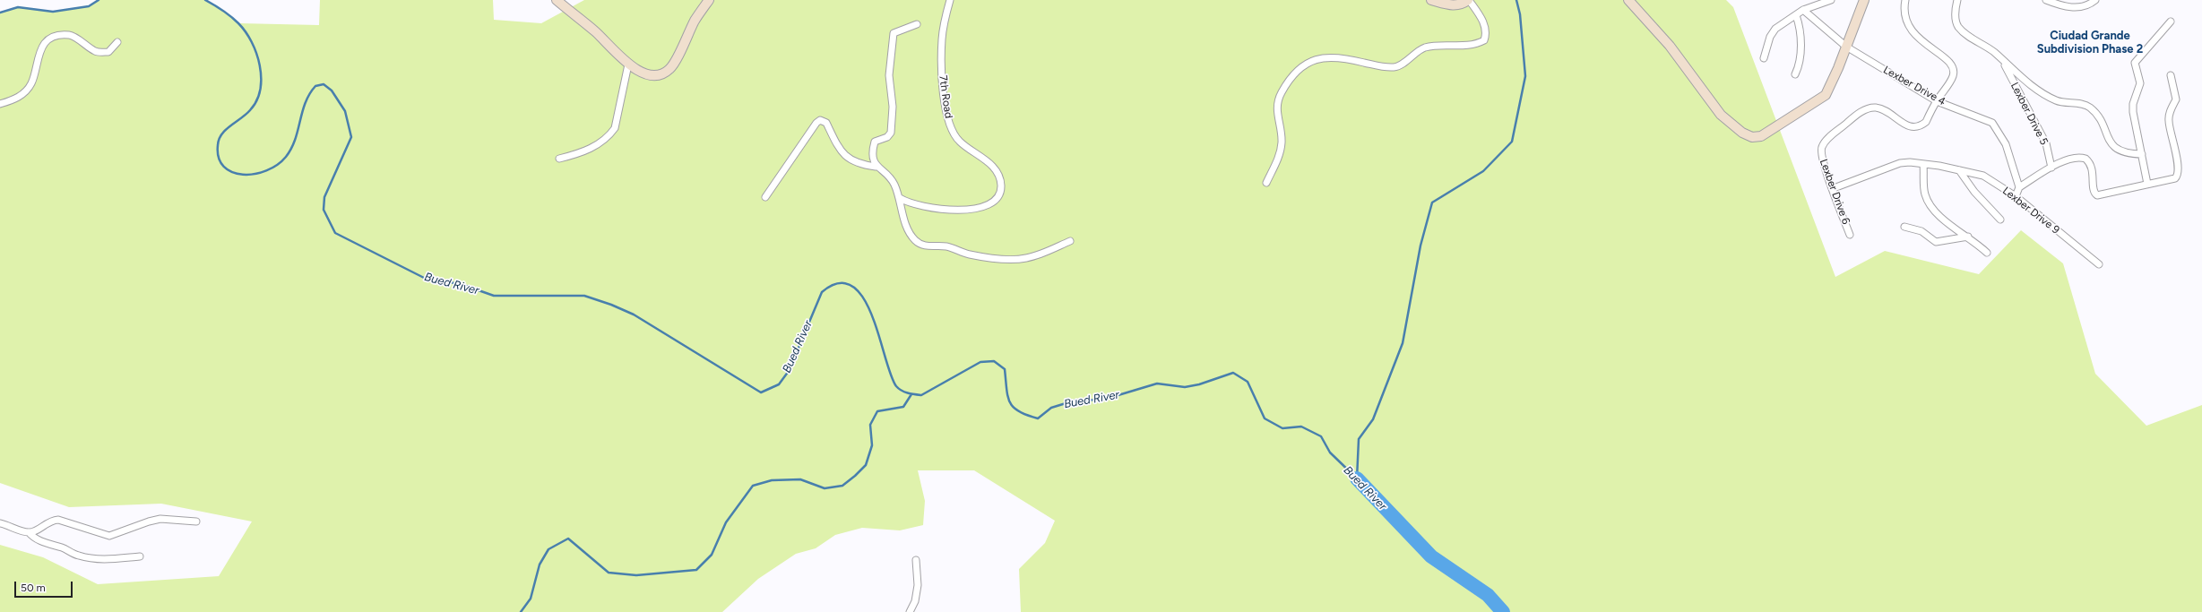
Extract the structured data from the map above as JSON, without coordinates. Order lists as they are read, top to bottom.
{
  "streets": {
    "street": [
      "Lexber Drive 4",
      "7th Road",
      "Lexber Drive 5",
      "Lexber Drive 6",
      "Lexber Drive 9"
    ]
  },
  "crossings": [
    ["Lexber Drive 4", "Lexber Drive 6"],
    ["Lexber Drive 6", "Lexber Drive 9"]
  ],
  "districts": ["Ciudad Grande Subdivision Phase 2"],
  "water": ["Bued River"],
  "scale_bar": "50 m"
}
